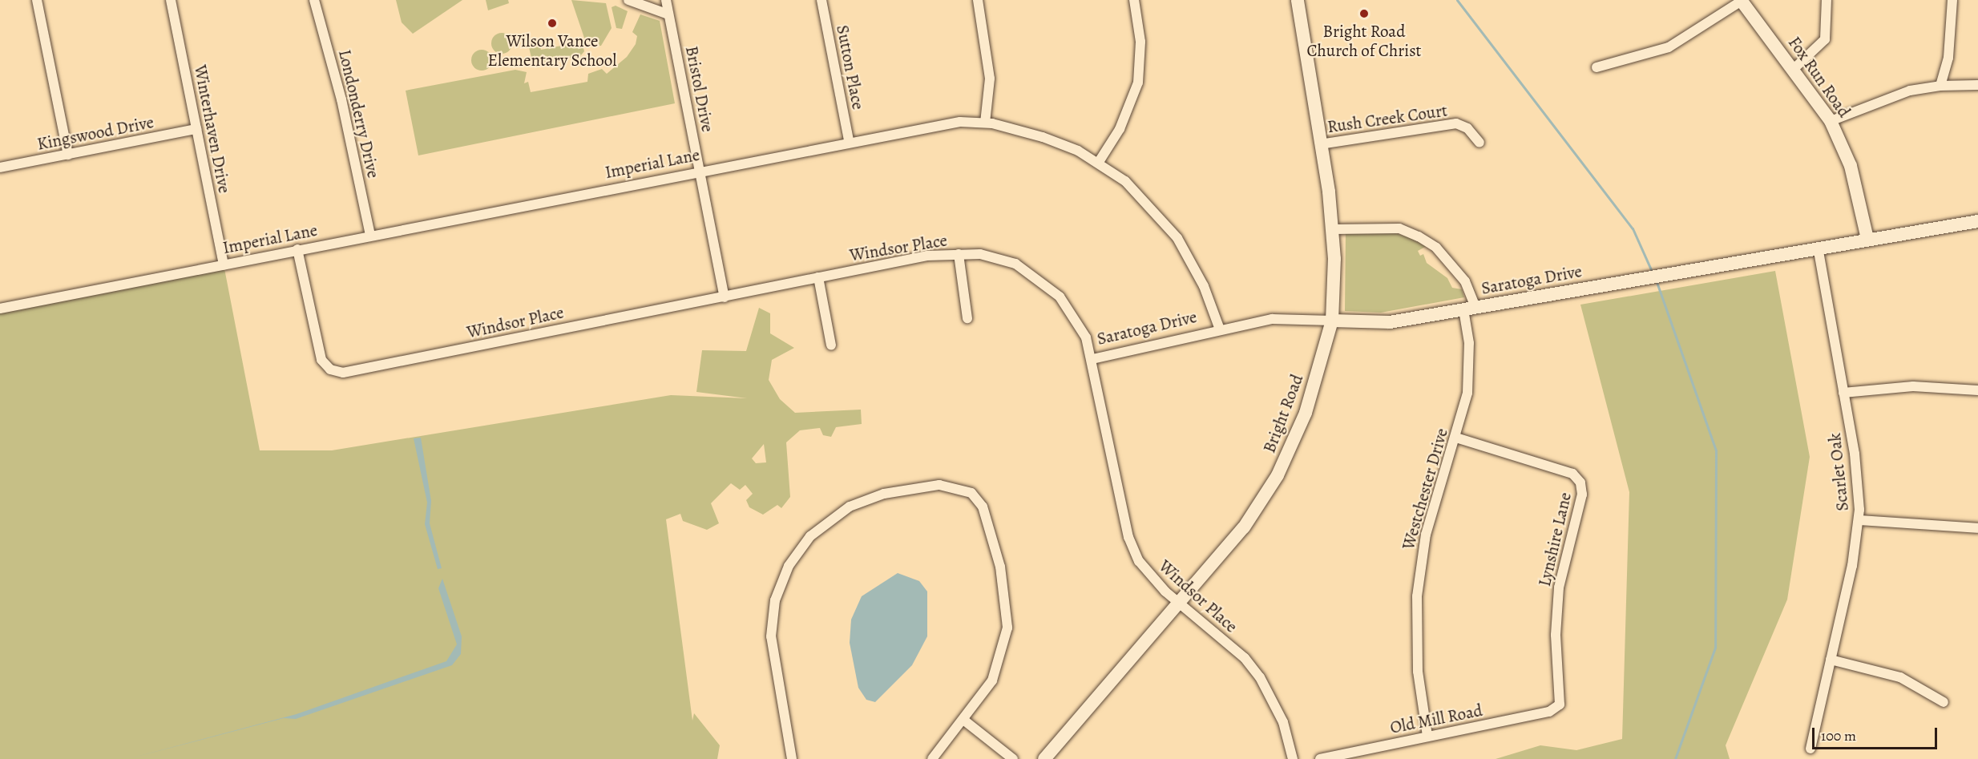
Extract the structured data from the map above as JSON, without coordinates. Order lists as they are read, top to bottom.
{
  "streets": {
    "street": [
      "Sutton Place",
      "Fox Run Road",
      "Bristol Drive",
      "Londonderry Drive",
      "Rush Creek Court",
      "Winterhaven Drive",
      "Kingswood Drive",
      "Imperial Lane",
      "Windsor Place",
      "Saratoga Drive",
      "Bright Road",
      "Scarlet Oak",
      "Westchester Drive",
      "Lynshire Lane",
      "Old Mill Road"
    ]
  },
  "crossings": [
    ["Sutton Place", "Imperial Lane"],
    ["Fox Run Road", "Saratoga Drive"],
    ["Bristol Drive", "Imperial Lane"],
    ["Bristol Drive", "Windsor Place"],
    ["Londonderry Drive", "Imperial Lane"],
    ["Rush Creek Court", "Bright Road"],
    ["Winterhaven Drive", "Kingswood Drive"],
    ["Winterhaven Drive", "Imperial Lane"],
    ["Imperial Lane", "Windsor Place"],
    ["Imperial Lane", "Saratoga Drive"],
    ["Windsor Place", "Saratoga Drive"],
    ["Windsor Place", "Bright Road"],
    ["Saratoga Drive", "Bright Road"],
    ["Saratoga Drive", "Scarlet Oak"],
    ["Saratoga Drive", "Westchester Drive"],
    ["Bright Road", "Westchester Drive"],
    ["Westchester Drive", "Lynshire Lane"],
    ["Westchester Drive", "Old Mill Road"],
    ["Lynshire Lane", "Old Mill Road"]
  ],
  "places": ["Bright Road Church of Christ", "Wilson Vance Elementary School"],
  "scale_bar": "100 m"
}
